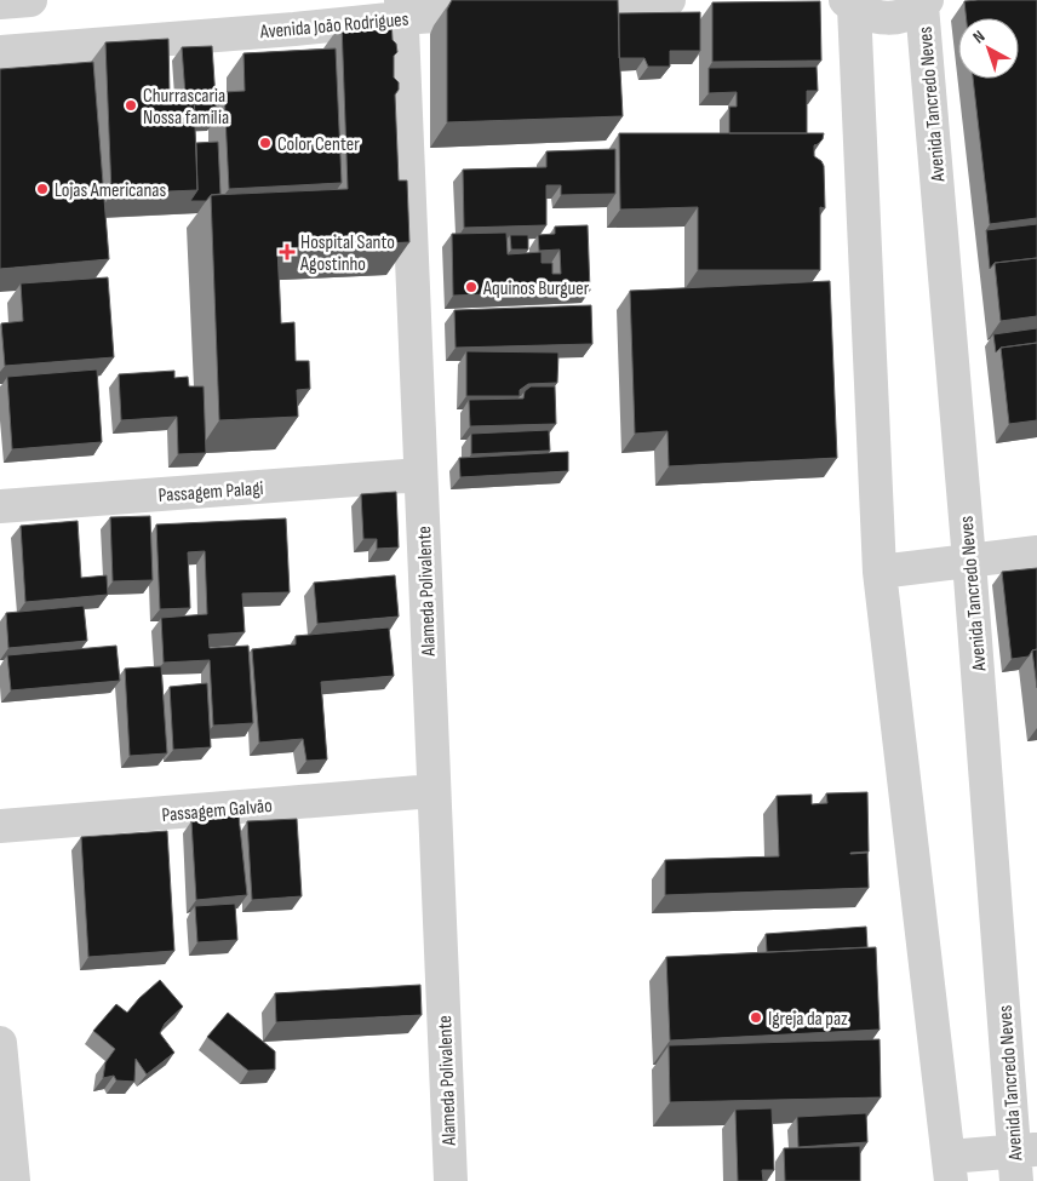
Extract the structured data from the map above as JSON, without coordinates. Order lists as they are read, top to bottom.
{
  "streets": {
    "street": [
      "Avenida João Rodrigues",
      "Avenida Tancredo Neves",
      "Passagem Palagi",
      "Alameda Polivalente",
      "Passagem Galvão"
    ]
  },
  "crossings": [
    ["Avenida João Rodrigues", "Alameda Polivalente"],
    ["Passagem Palagi", "Alameda Polivalente"],
    ["Alameda Polivalente", "Passagem Galvão"]
  ],
  "places": {
    "other": [
      "Churrascaria Nossa família",
      "Color Center",
      "Lojas Americanas",
      "Aquinos Burguer",
      "Igreja da paz"
    ],
    "health": ["Hospital Santo Agostinho"]
  },
  "north": "top left"
}
